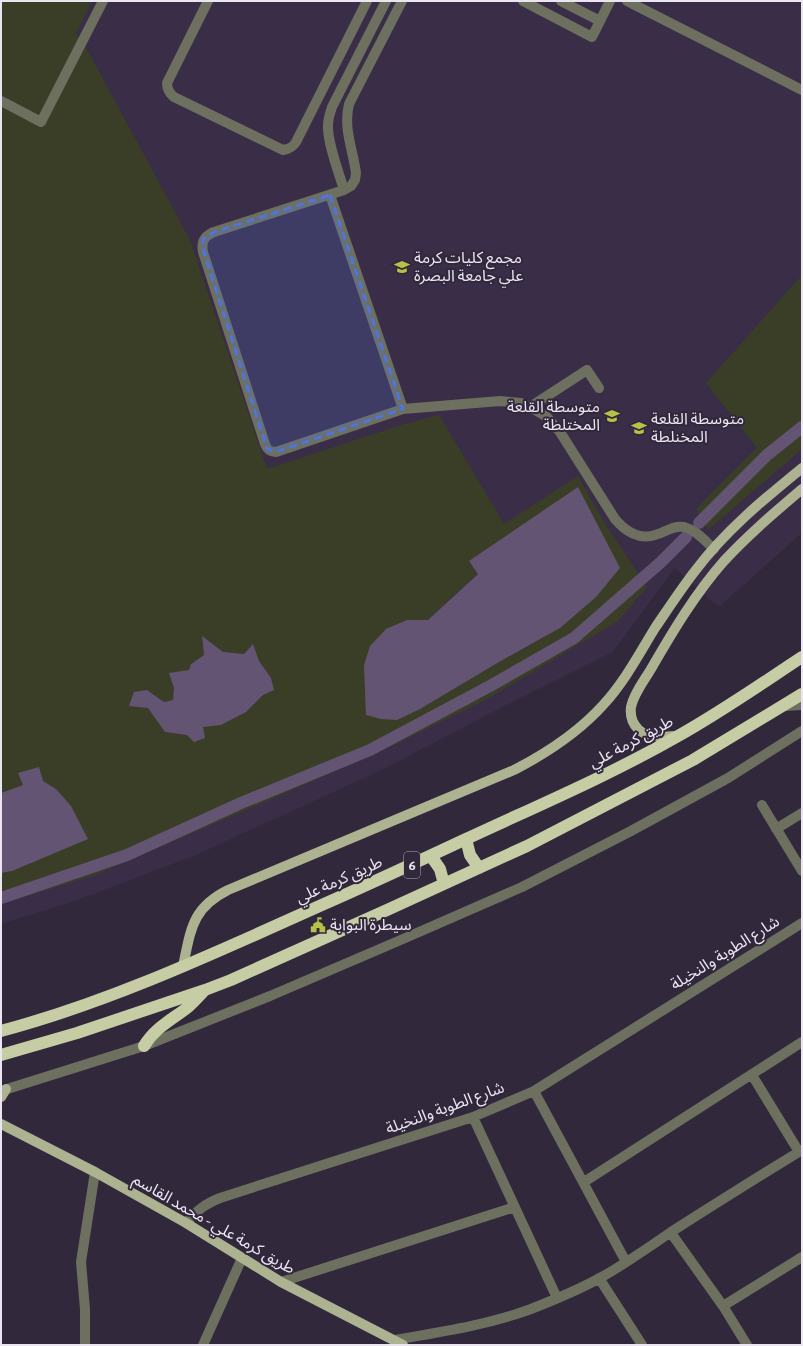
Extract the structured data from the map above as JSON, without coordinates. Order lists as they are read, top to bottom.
{
  "streets": {
    "highway": ["طريق كرمة علي", "6"],
    "main road": ["طريق كرمة علي - محمد القاسم"],
    "street": ["شارع الطوبة والنخيلة"]
  },
  "crossings": [
    ["شارع الطوبة والنخيلة", "طريق كرمة علي - محمد القاسم"]
  ],
  "places": {
    "school or university": ["مجمع كليات كرمة علي جامعة البصرة", "متوسطة القلعة المختلطة", "متوسطة القلعة المخنلطة"],
    "public building": ["سيطرة البوابة"]
  }
}
